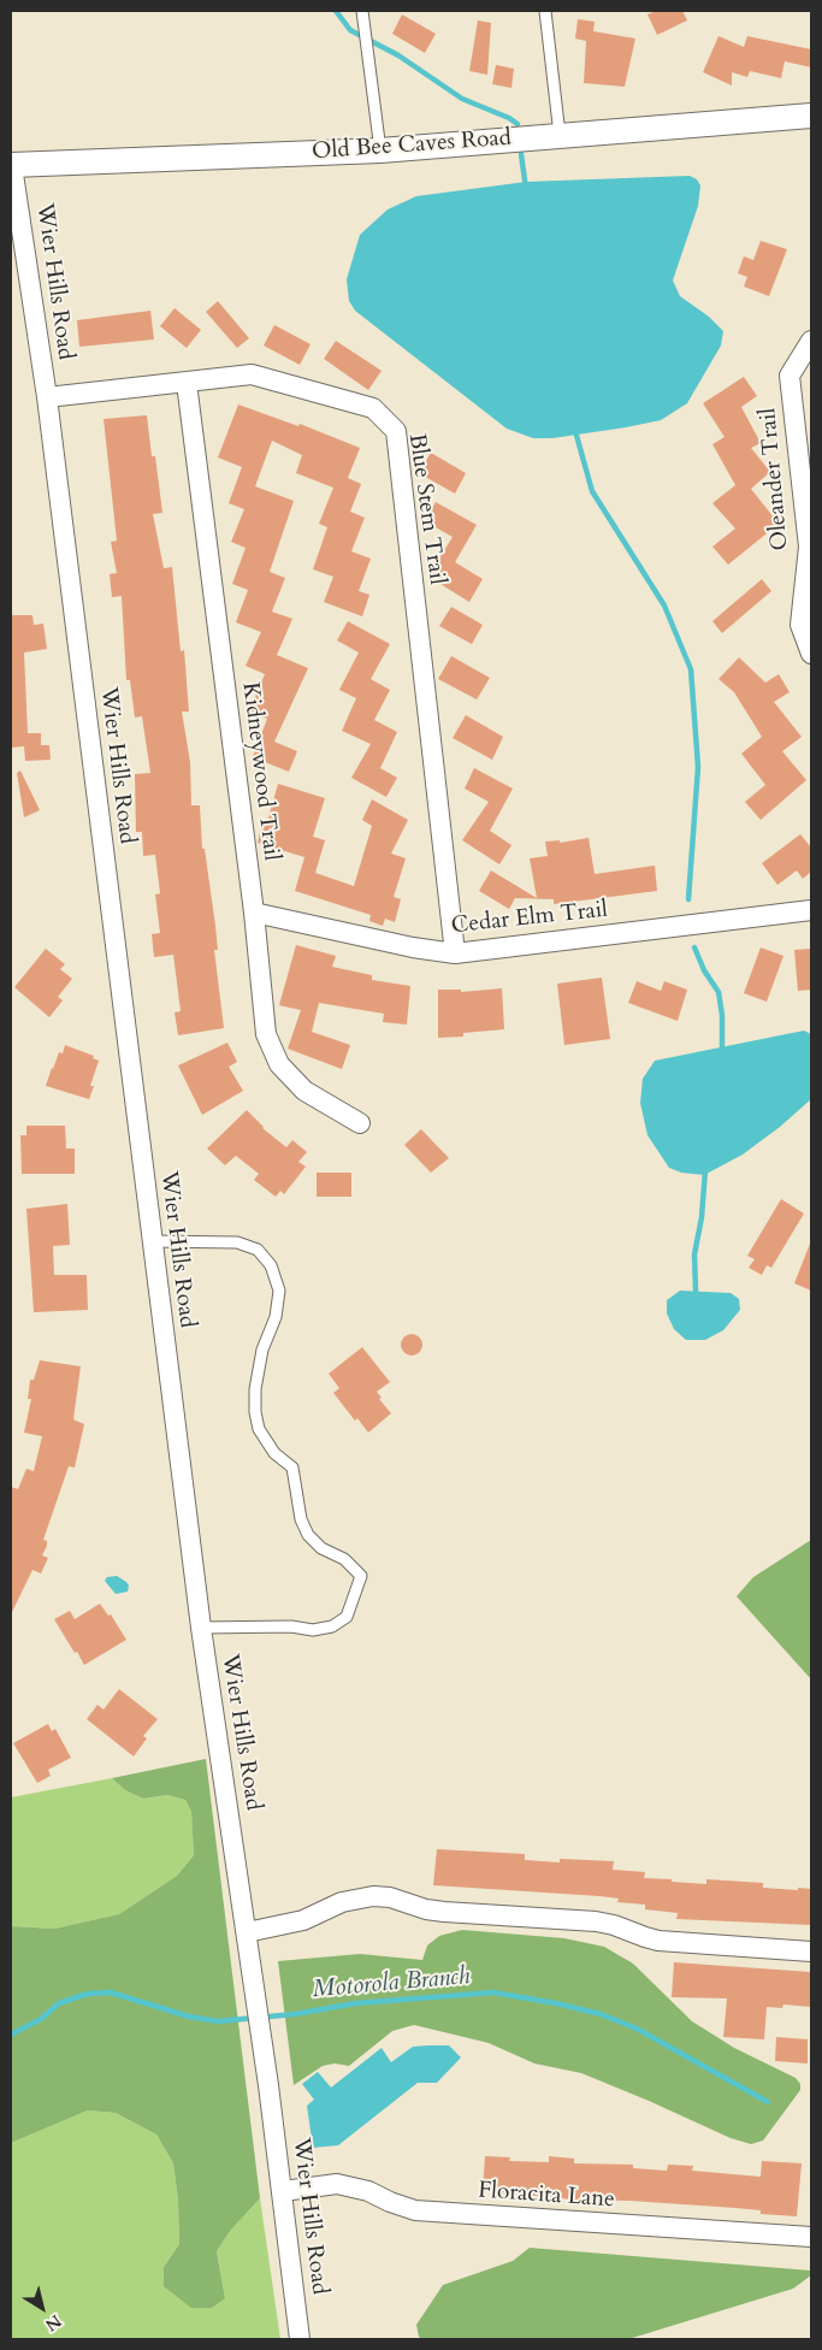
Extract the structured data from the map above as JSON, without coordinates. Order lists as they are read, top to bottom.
{
  "streets": {
    "street": [
      "Old Bee Caves Road",
      "Wier Hills Road",
      "Oleander Trail",
      "Blue Stem Trail",
      "Kidneywood Trail",
      "Cedar Elm Trail",
      "Floracita Lane"
    ]
  },
  "crossings": [
    ["Old Bee Caves Road", "Wier Hills Road"],
    ["Wier Hills Road", "Blue Stem Trail"],
    ["Wier Hills Road", "Floracita Lane"],
    ["Blue Stem Trail", "Kidneywood Trail"],
    ["Blue Stem Trail", "Cedar Elm Trail"],
    ["Kidneywood Trail", "Cedar Elm Trail"]
  ],
  "water": ["Motorola Branch"],
  "north": "bottom right"
}
